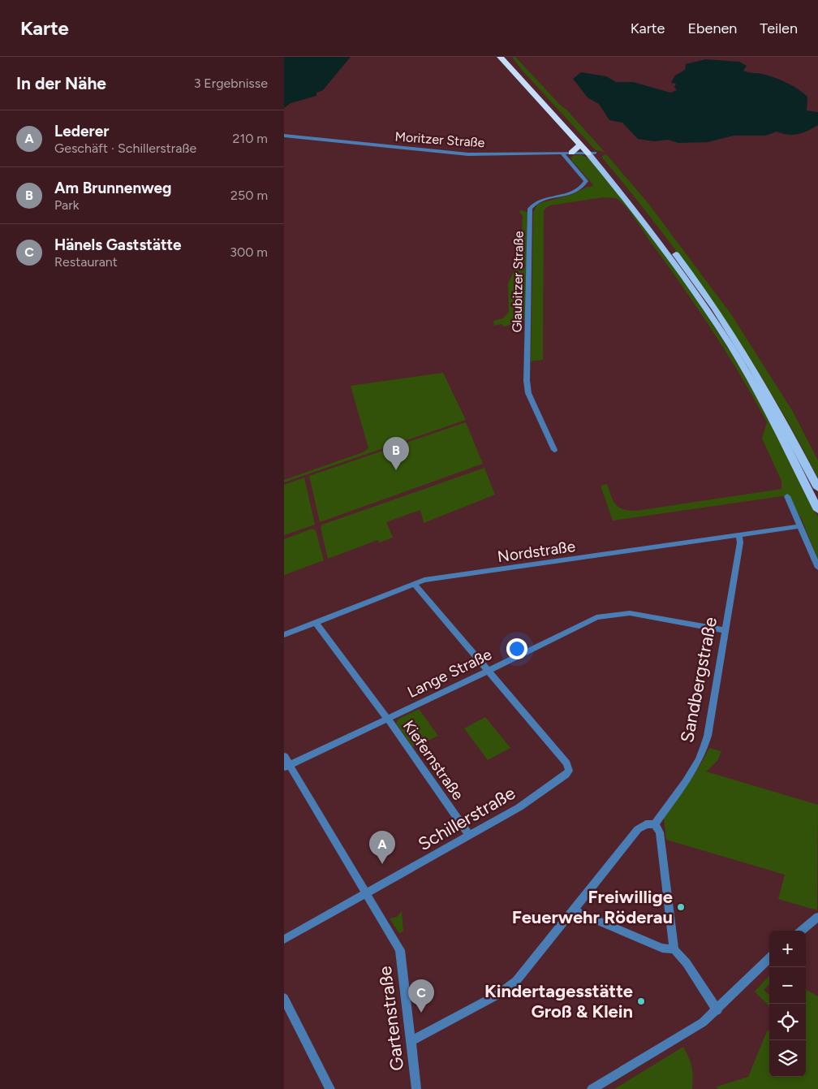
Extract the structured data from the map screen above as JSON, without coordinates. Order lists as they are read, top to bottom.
{
  "streets": {
    "street": [
      "Moritzer Straße",
      "Glaubitzer Straße",
      "Nordstraße",
      "Lange Straße",
      "Sandbergstraße",
      "Kiefernstraße",
      "Schillerstraße",
      "Gartenstraße"
    ]
  },
  "crossings": [
    ["Moritzer Straße", "Glaubitzer Straße"],
    ["Nordstraße", "Sandbergstraße"],
    ["Nordstraße", "Kiefernstraße"],
    ["Lange Straße", "Sandbergstraße"],
    ["Lange Straße", "Kiefernstraße"],
    ["Lange Straße", "Schillerstraße"],
    ["Lange Straße", "Gartenstraße"],
    ["Kiefernstraße", "Schillerstraße"],
    ["Schillerstraße", "Gartenstraße"]
  ],
  "places": ["Freiwillige Feuerwehr Röderau", "Kindertagesstätte Groß & Klein"],
  "page": {
    "header": "Karte",
    "nav": ["Karte", "Ebenen", "Teilen"],
    "heading": ["In der Nähe", "3 Ergebnisse"],
    "list": [
      {
        "mark": "A",
        "name": "Lederer",
        "note": "Geschäft · Schillerstraße",
        "value": "210 m"
      },
      {
        "mark": "B",
        "name": "Am Brunnenweg",
        "note": "Park",
        "value": "250 m"
      },
      {
        "mark": "C",
        "name": "Hänels Gaststätte",
        "note": "Restaurant",
        "value": "300 m"
      }
    ],
    "pins": ["B", "A", "C"],
    "map_buttons": ["+", "−"]
  }
}
